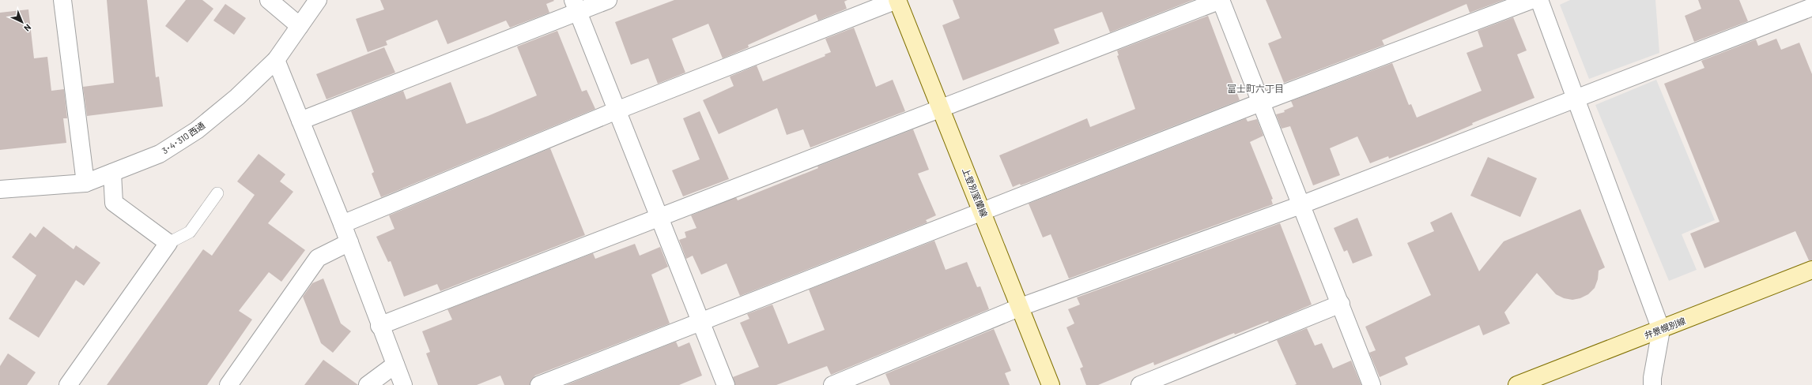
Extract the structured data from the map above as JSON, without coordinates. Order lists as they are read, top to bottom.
{
  "streets": {
    "main road": ["上登別室蘭線", "弁景幌別線"],
    "street": ["3･4･310 西通"]
  },
  "districts": ["富士町六丁目"],
  "north": "bottom right"
}
